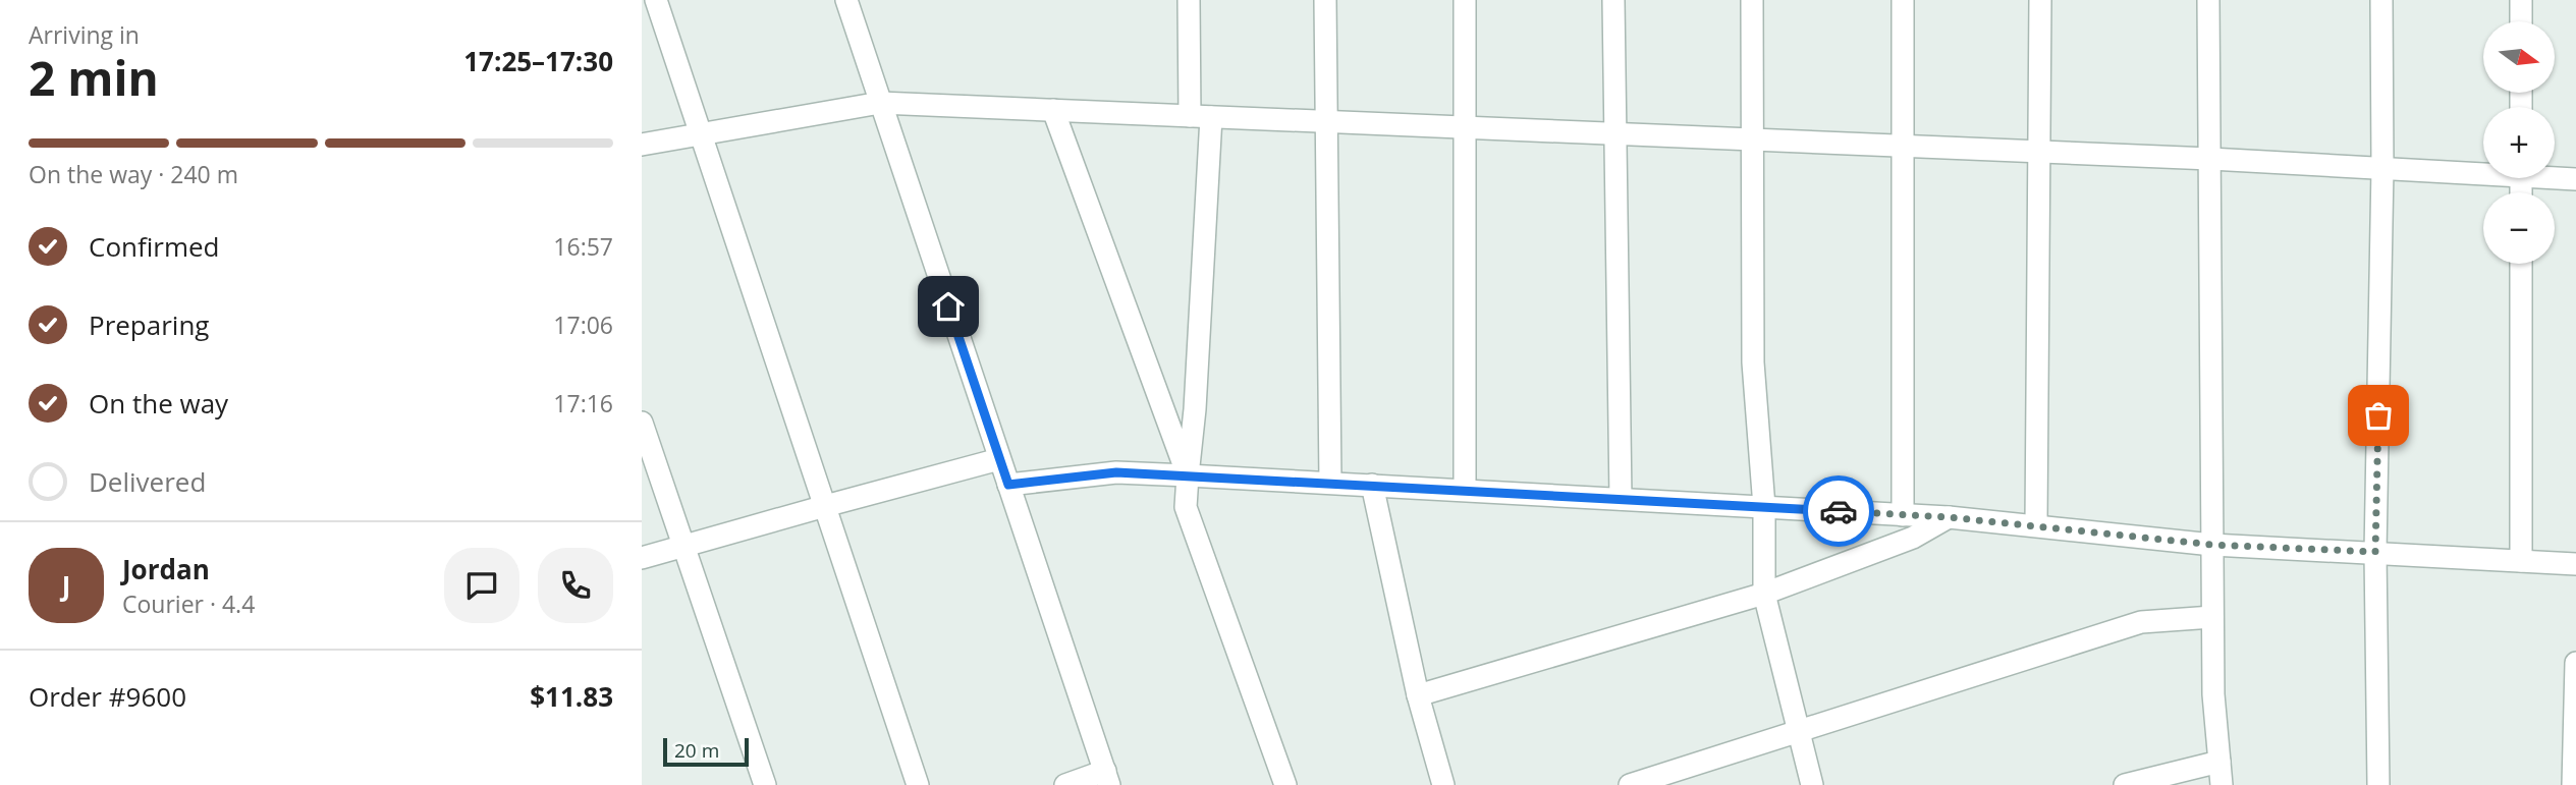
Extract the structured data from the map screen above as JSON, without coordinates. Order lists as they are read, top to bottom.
{
  "scale_bar": "20 m",
  "north": "right",
  "page": {
    "heading": ["2 min", "Arriving in", "17:25–17:30"],
    "panel": [
      "Jordan",
      "Courier · 4.4",
      "Order #9600",
      "$11.83"
    ],
    "map_buttons": ["+", "−"],
    "bar": "On the way · 240 m",
    "list": [
      ["Confirmed", "16:57"],
      ["Preparing", "17:06"],
      ["On the way", "17:16"],
      "Delivered"
    ],
    "round": "J",
    "scale": "20 m"
  }
}
